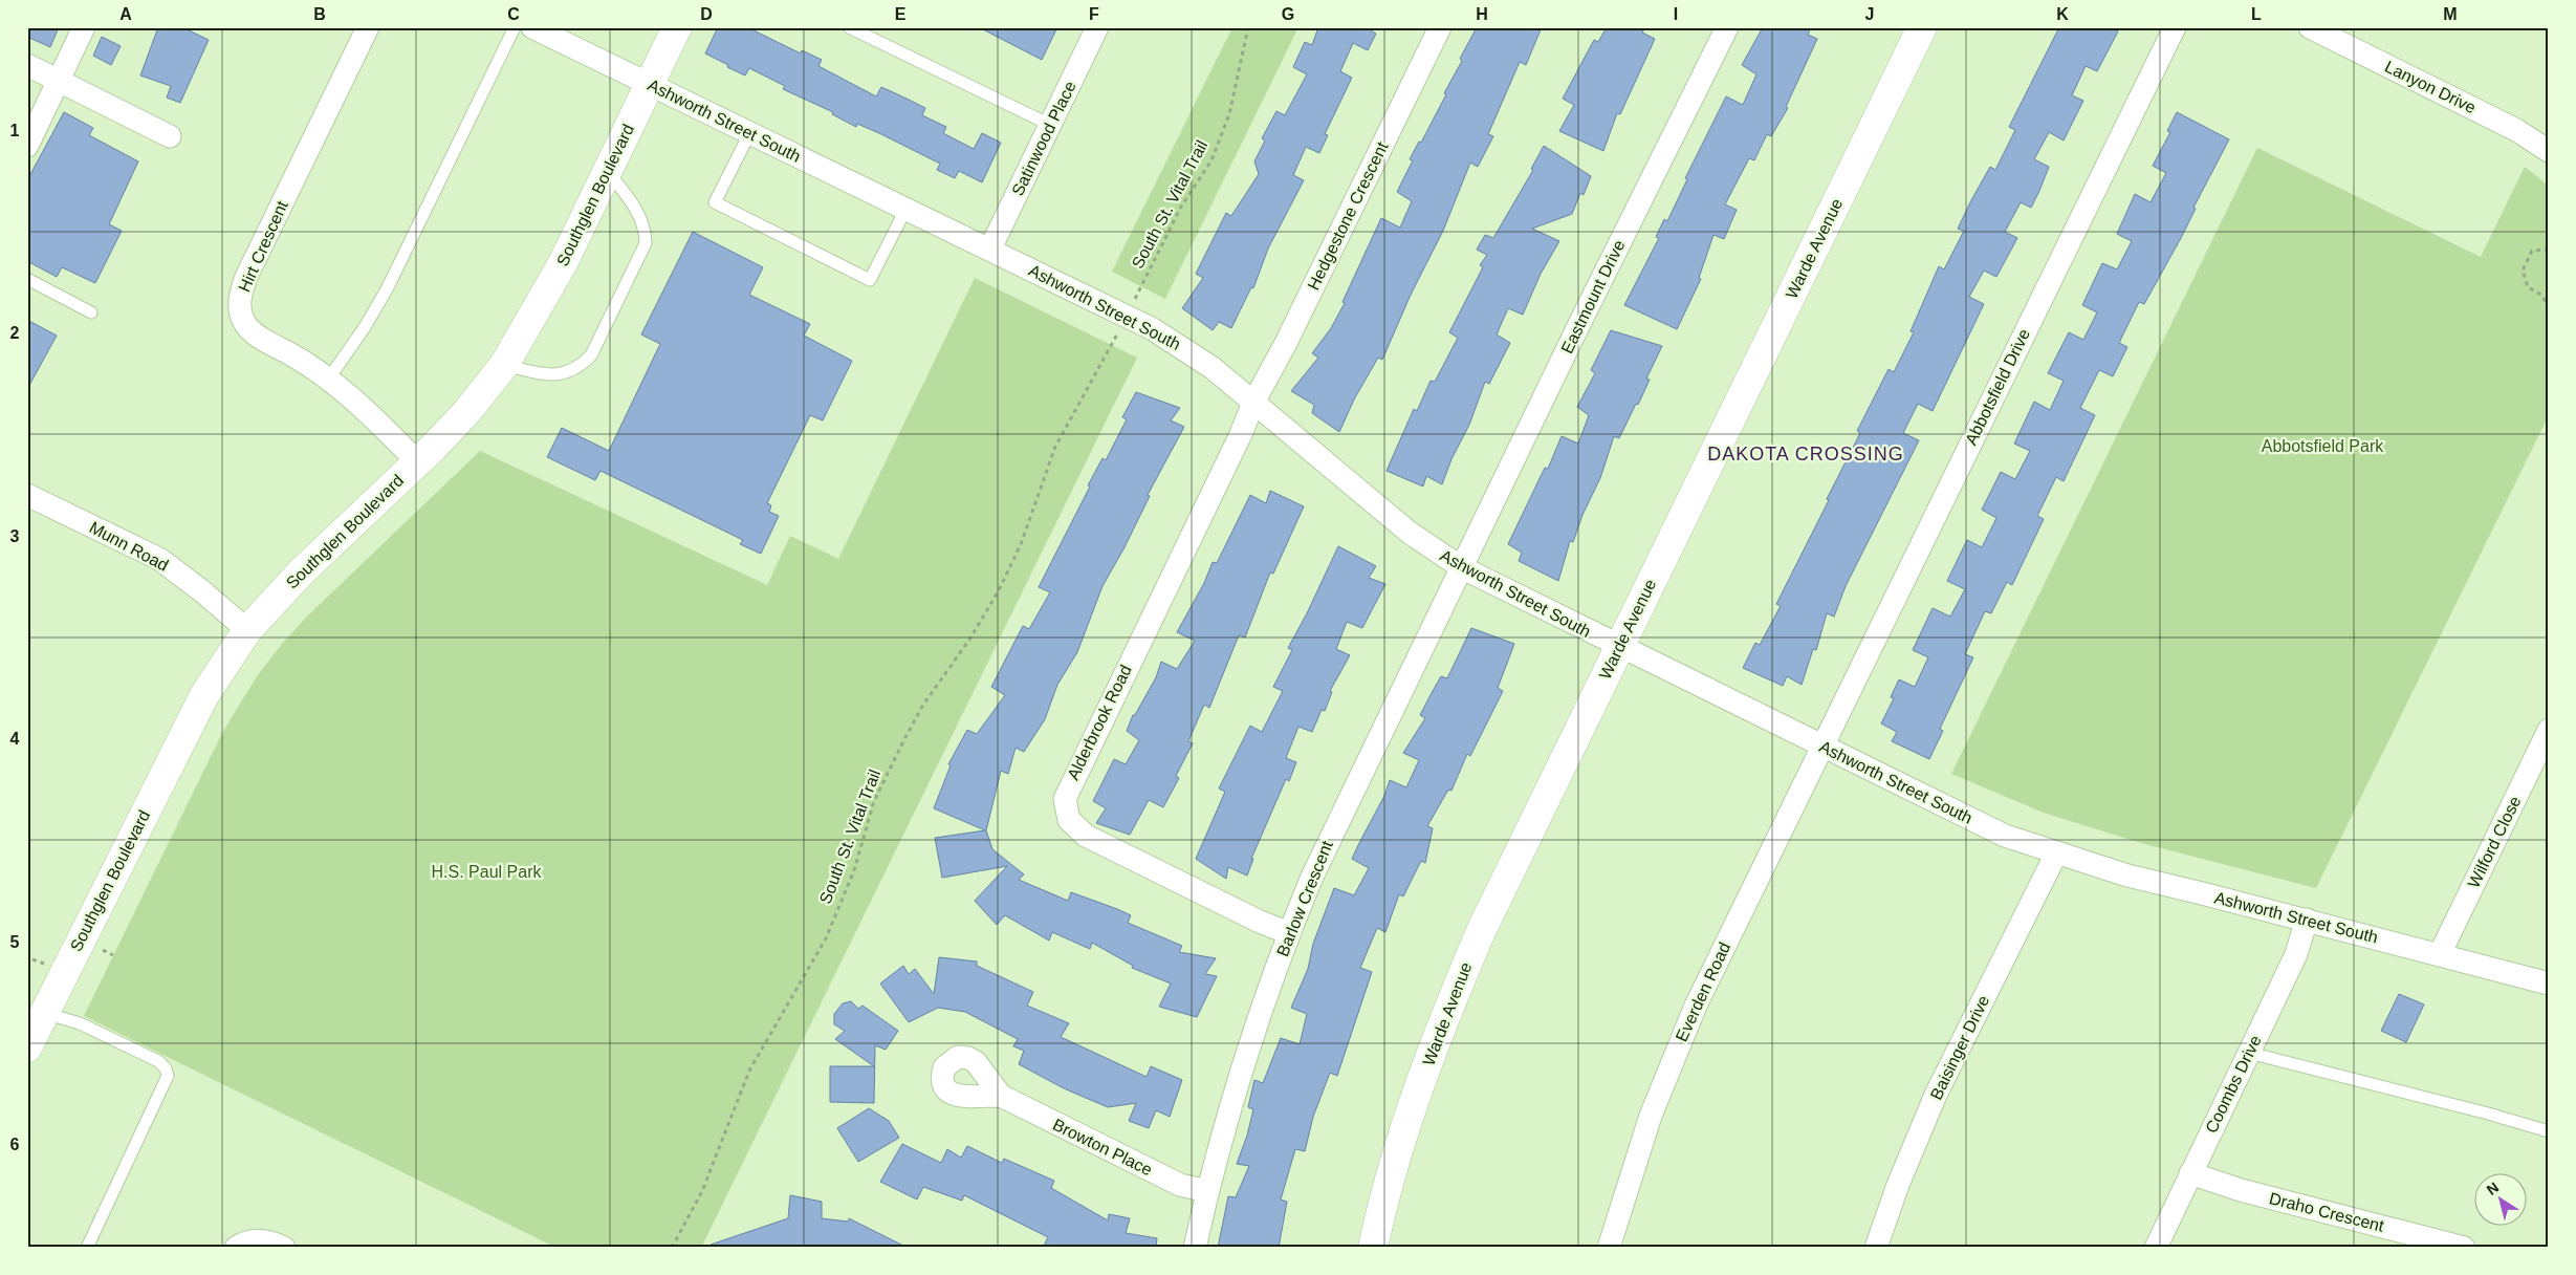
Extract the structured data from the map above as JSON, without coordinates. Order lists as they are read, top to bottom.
{
  "streets": {
    "main road": ["Southglen Boulevard", "Warde Avenue"],
    "street": [
      "Lanyon Drive",
      "Ashworth Street South",
      "Satinwood Place",
      "Hedgestone Crescent",
      "Hirt Crescent",
      "Eastmount Drive",
      "Abbotsfield Drive",
      "Munn Road",
      "Alderbrook Road",
      "Wilford Close",
      "Barlow Crescent",
      "Everden Road",
      "Baisinger Drive",
      "Coombs Drive",
      "Browton Place",
      "Draho Crescent"
    ],
    "path": ["South St. Vital Trail"]
  },
  "crossings": [
    ["Ashworth Street South", "Satinwood Place"],
    ["Ashworth Street South", "Southglen Boulevard"],
    ["Ashworth Street South", "Hedgestone Crescent"],
    ["Ashworth Street South", "Warde Avenue"],
    ["Ashworth Street South", "Eastmount Drive"],
    ["Ashworth Street South", "Abbotsfield Drive"],
    ["Ashworth Street South", "Alderbrook Road"],
    ["Ashworth Street South", "Wilford Close"],
    ["Ashworth Street South", "Barlow Crescent"],
    ["Ashworth Street South", "Everden Road"],
    ["Ashworth Street South", "Baisinger Drive"],
    ["Ashworth Street South", "Coombs Drive"],
    ["Southglen Boulevard", "Hirt Crescent"],
    ["Southglen Boulevard", "Munn Road"],
    ["Hedgestone Crescent", "Alderbrook Road"],
    ["Eastmount Drive", "Barlow Crescent"],
    ["Abbotsfield Drive", "Everden Road"],
    ["Alderbrook Road", "Barlow Crescent"],
    ["Barlow Crescent", "Browton Place"],
    ["Coombs Drive", "Draho Crescent"]
  ],
  "districts": ["DAKOTA CROSSING"],
  "parks": ["Abbotsfield Park", "H.S. Paul Park"],
  "north": "top left",
  "grid": {
    "columns": [
      "A",
      "B",
      "C",
      "D",
      "E",
      "F",
      "G",
      "H",
      "I",
      "J",
      "K",
      "L",
      "M"
    ],
    "rows": [
      "1",
      "2",
      "3",
      "4",
      "5",
      "6"
    ]
  }
}
